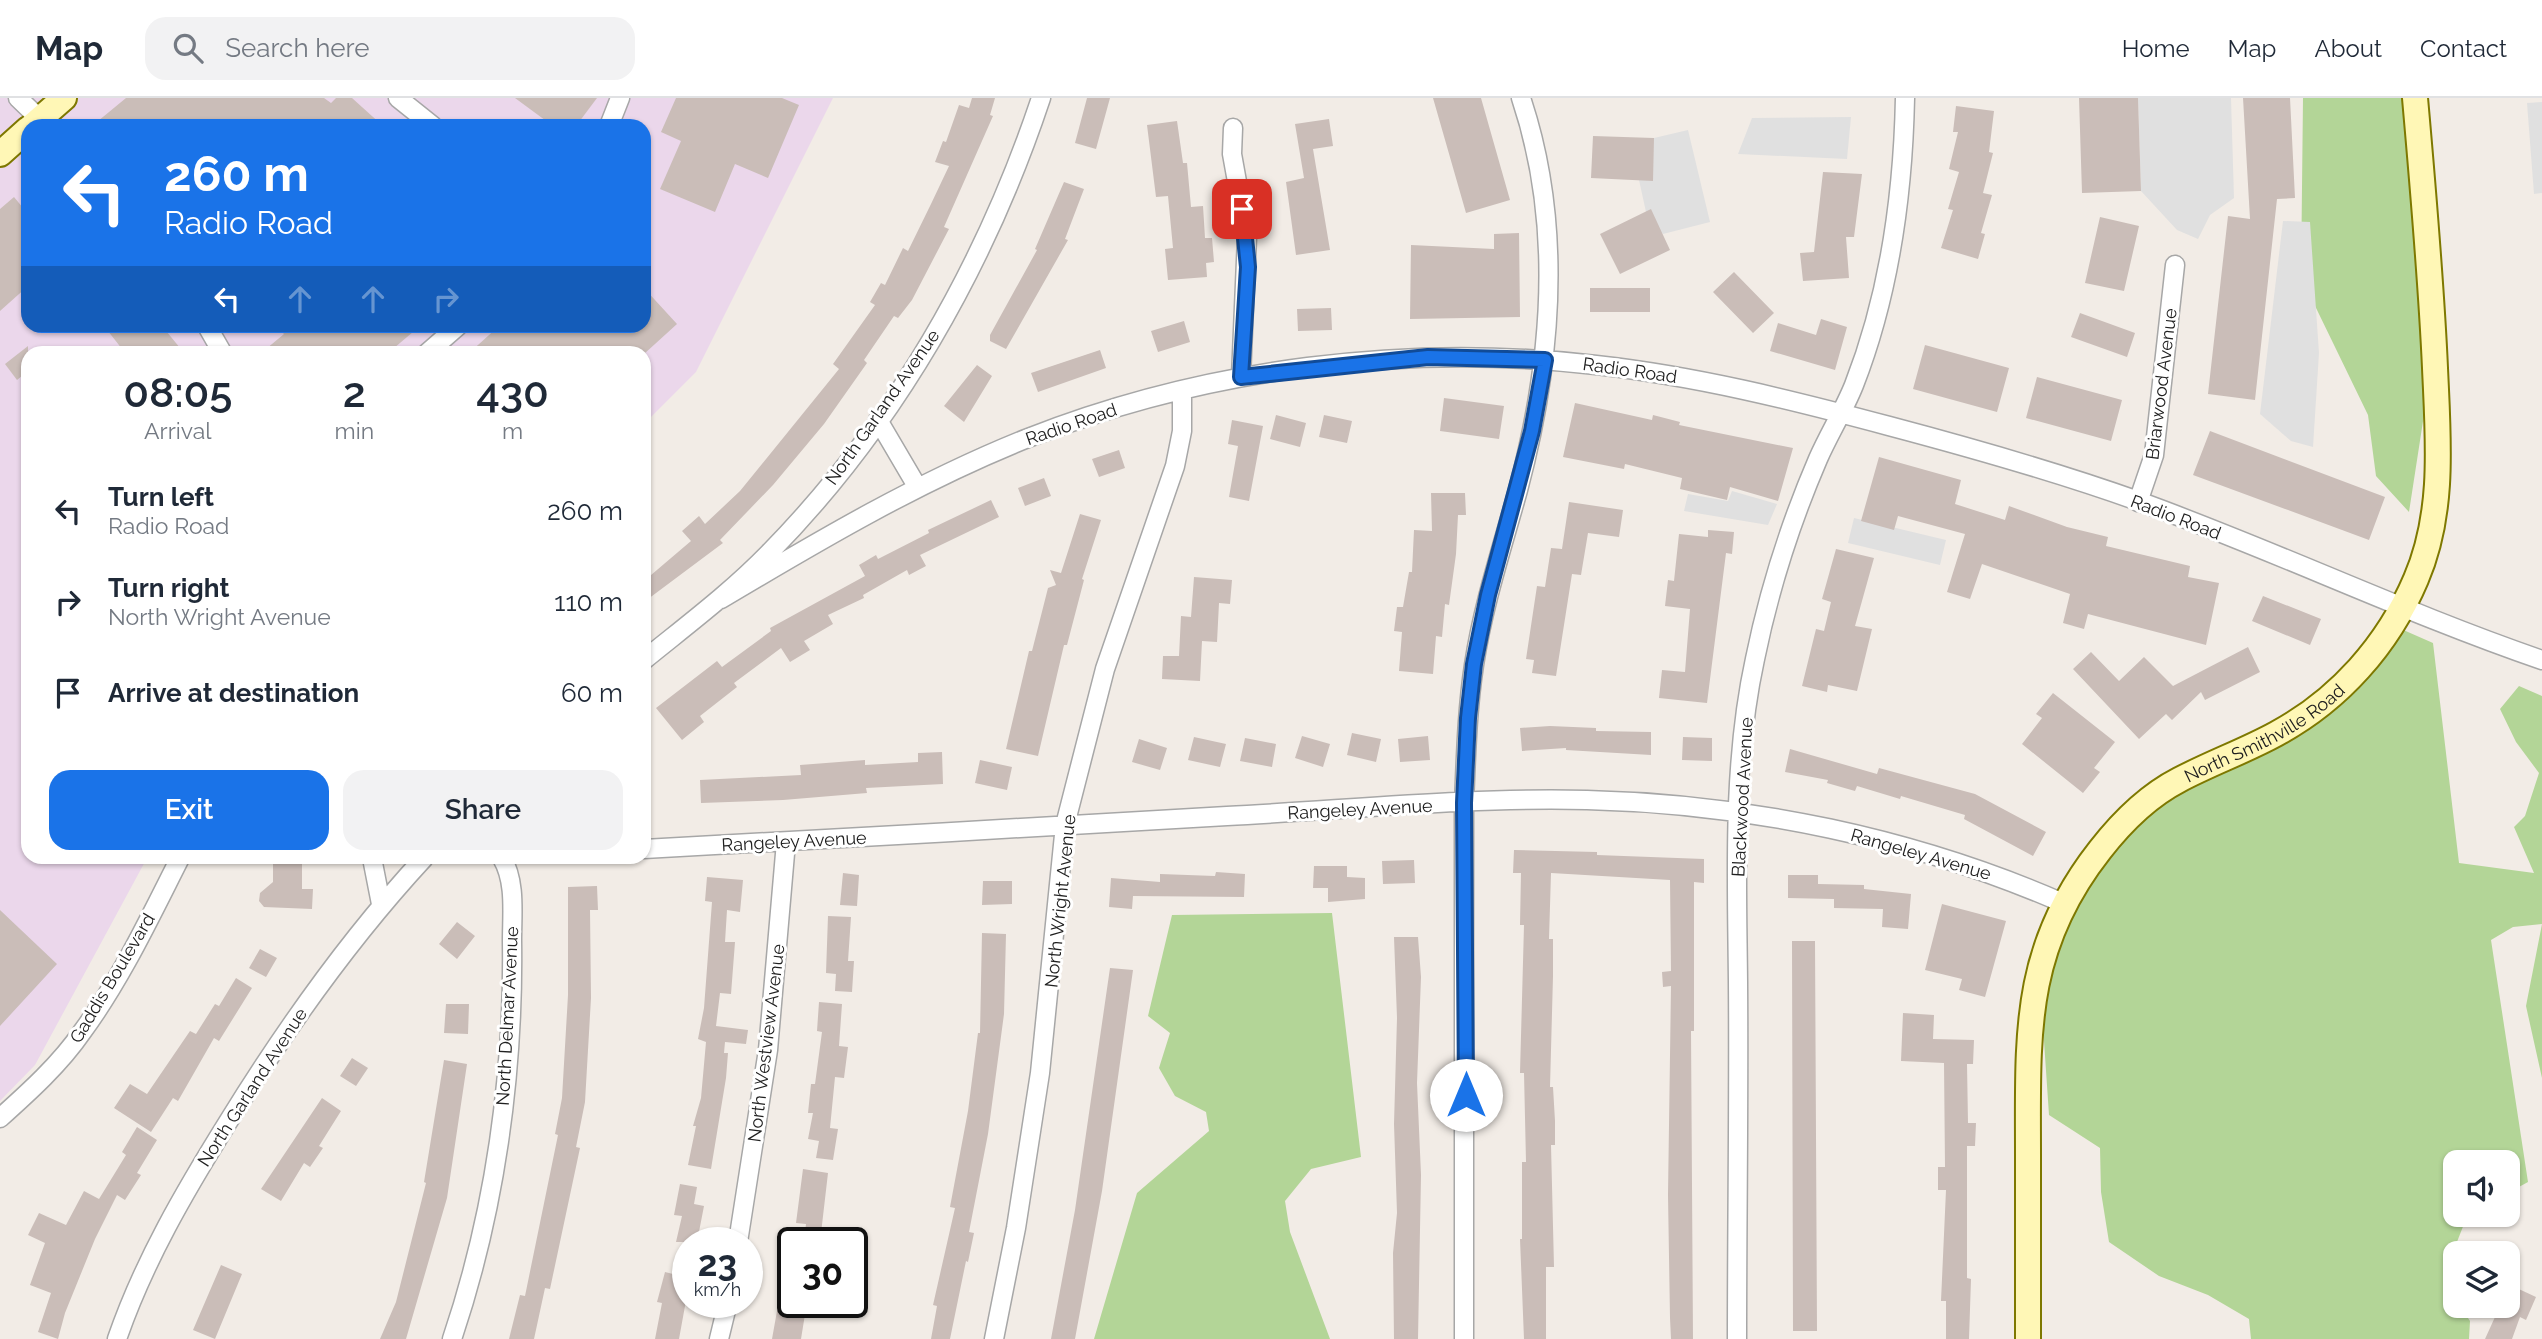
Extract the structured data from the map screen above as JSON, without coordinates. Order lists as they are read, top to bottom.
{
  "streets": {
    "main road": ["North Smithville Road"],
    "street": [
      "Radio Road",
      "Briarwood Avenue",
      "North Garland Avenue",
      "Blackwood Avenue",
      "Rangeley Avenue",
      "North Wright Avenue",
      "Gaddis Boulevard",
      "North Delmar Avenue",
      "North Westview Avenue"
    ]
  },
  "crossings": [
    ["Radio Road", "Briarwood Avenue"],
    ["Radio Road", "North Garland Avenue"],
    ["Radio Road", "North Smithville Road"],
    ["Radio Road", "Blackwood Avenue"],
    ["Radio Road", "North Wright Avenue"],
    ["North Smithville Road", "Rangeley Avenue"],
    ["Blackwood Avenue", "Rangeley Avenue"],
    ["Rangeley Avenue", "North Wright Avenue"],
    ["Rangeley Avenue", "North Westview Avenue"]
  ],
  "page": {
    "header": "Map",
    "search": "Search here",
    "nav": [
      "Home",
      "Map",
      "About",
      "Contact"
    ],
    "turn": ["260 m", "Radio Road"],
    "eta": [
      "08:05",
      "Arrival",
      "2",
      "min",
      "430",
      "m"
    ],
    "list": [
      {
        "name": "Turn left",
        "note": "Radio Road",
        "value": "260 m"
      },
      {
        "name": "Turn right",
        "note": "North Wright Avenue",
        "value": "110 m"
      },
      {
        "name": "Arrive at destination",
        "value": "60 m"
      }
    ],
    "buttons": ["Exit", "Share"],
    "speed": "23 km/h",
    "limit": "30"
  }
}
